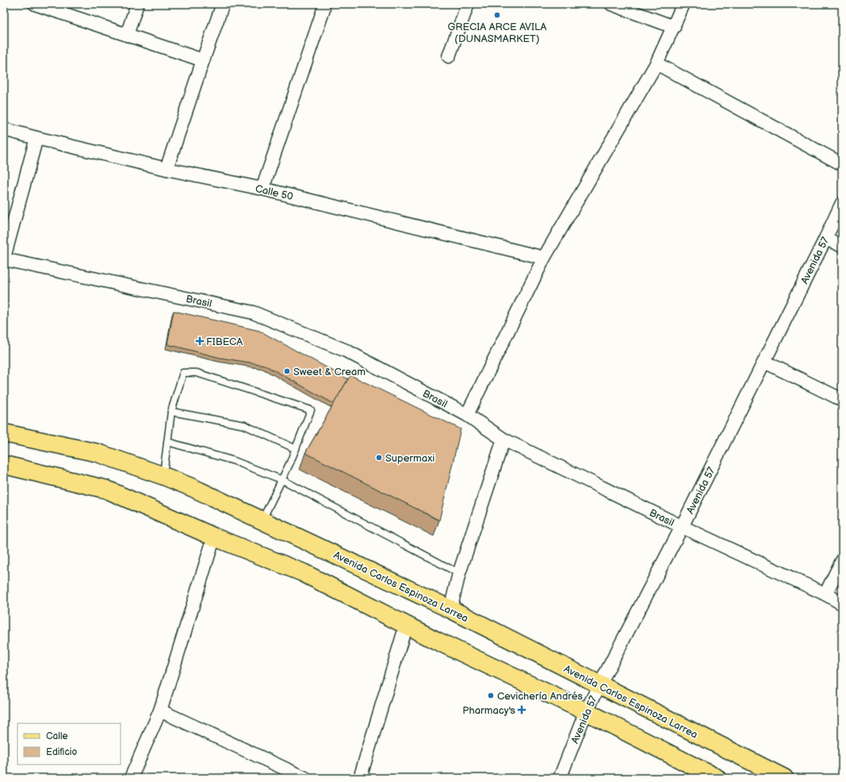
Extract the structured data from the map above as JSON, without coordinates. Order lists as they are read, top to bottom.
{
  "streets": {
    "main road": ["Avenida Carlos Espinoza Larrea"],
    "street": ["Calle 50", "Avenida 57", "Brasil"]
  },
  "crossings": [
    ["Avenida 57", "Brasil"],
    ["Avenida 57", "Avenida Carlos Espinoza Larrea"]
  ],
  "places": {
    "other": [
      "GRECIA ARCE AVILA (DUNASMARKET)",
      "Sweet & Cream",
      "Supermaxi",
      "Cevichería Andrés"
    ],
    "health": ["FIBECA", "Pharmacy's"]
  },
  "legend": ["Calle", "Edificio"]
}
